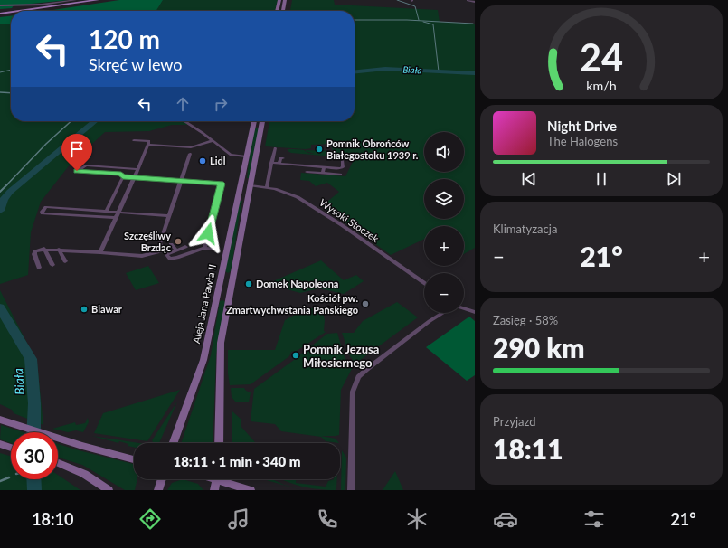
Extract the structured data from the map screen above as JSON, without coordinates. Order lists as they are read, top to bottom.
{
  "streets": {
    "main road": ["Aleja Jana Pawła II"],
    "street": ["Wysoki Stoczek"]
  },
  "water": ["Biała"],
  "places": [
    "Pomnik Obrońców Białegostoku 1939 r.",
    "Lidl",
    "Szczęśliwy Brzdąc",
    "Domek Napoleona",
    "Kościół pw. Zmartwychwstania Pańskiego",
    "Biawar",
    "Pomnik Jezusa Miłosiernego"
  ],
  "page": {
    "turn": ["120 m", "Skręć w lewo"],
    "song": ["Night Drive", "The Halogens"],
    "map_buttons": ["+", "−"],
    "tile": [
      "Klimatyzacja",
      ["Zasięg · 58%", "290 km"],
      ["Przyjazd", "18:11"]
    ],
    "heat": ["−", "21°", "+"],
    "limit": "30",
    "trip": "18:11 · 1 min · 340 m",
    "tabs": ["18:10", "21°"],
    "gauge": ["24", "km/h"]
  }
}
